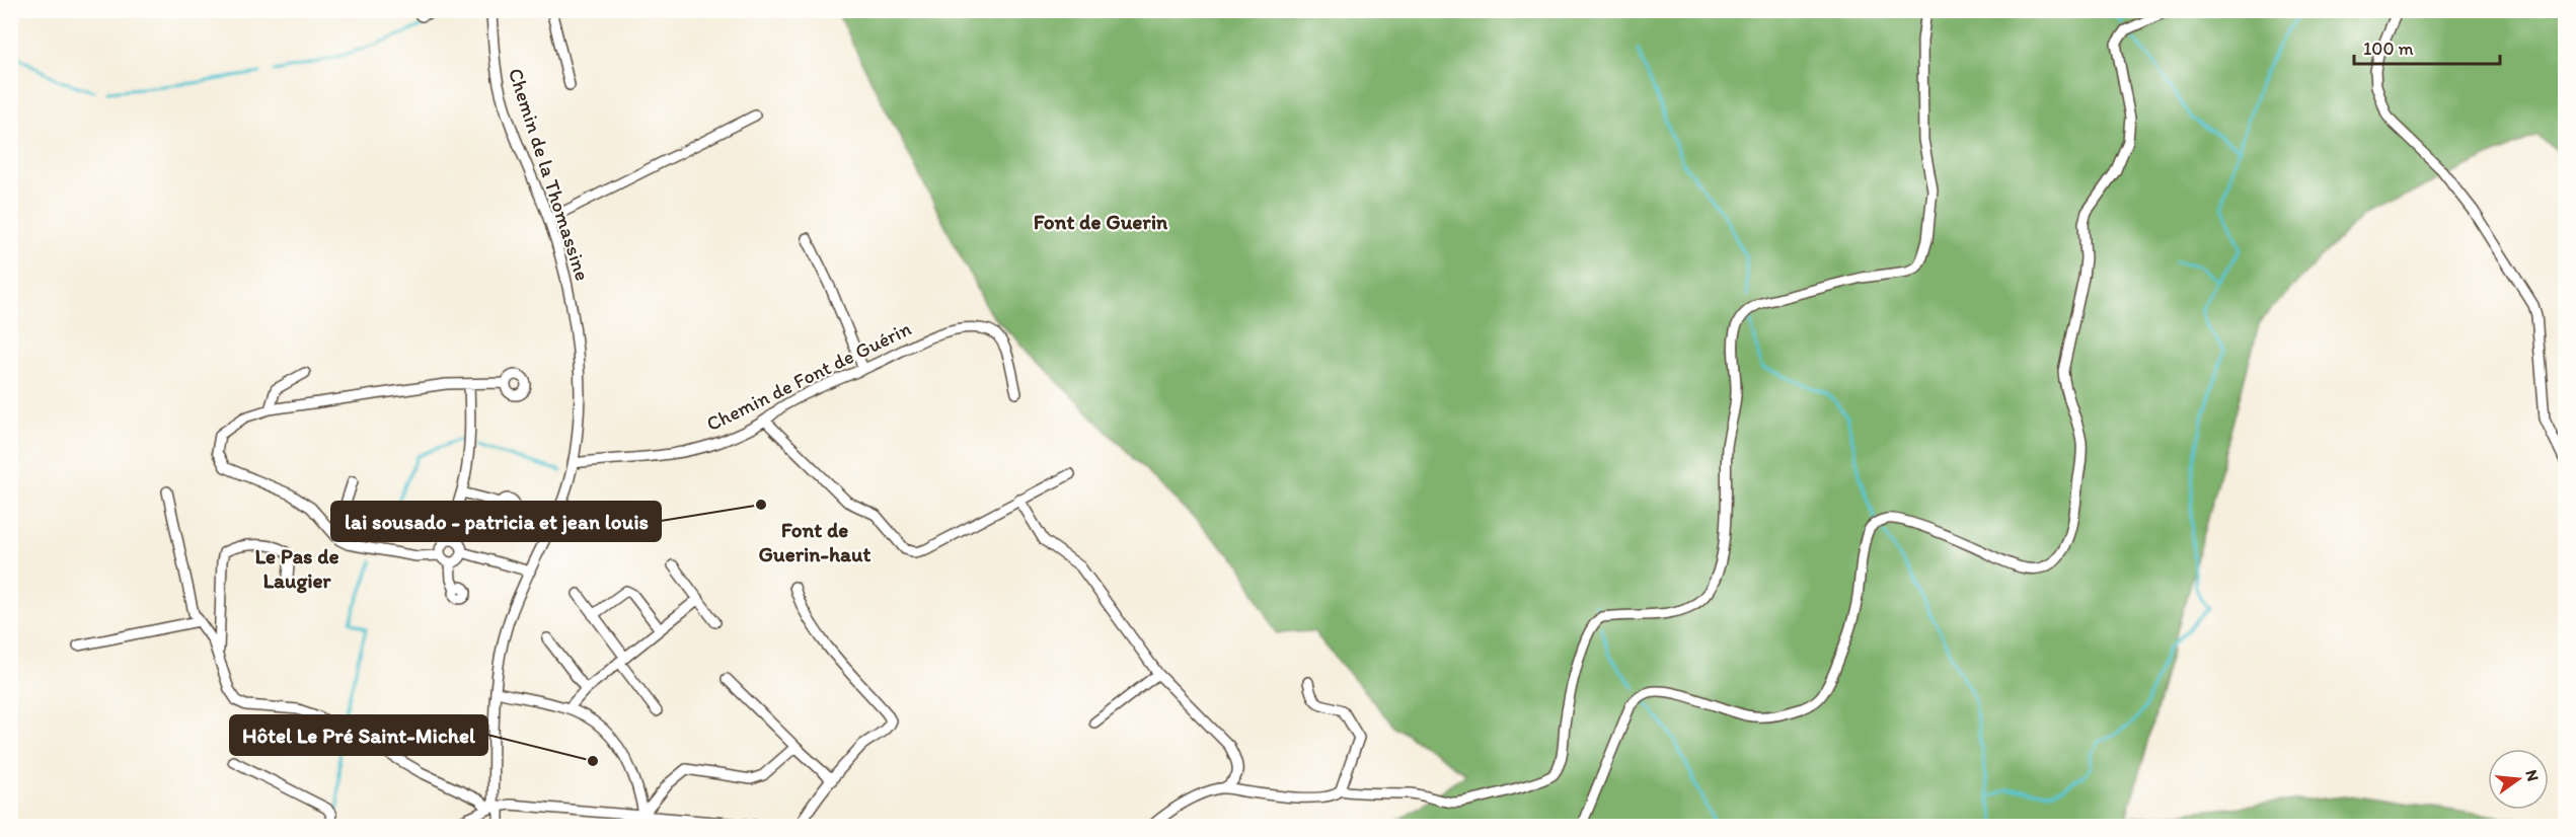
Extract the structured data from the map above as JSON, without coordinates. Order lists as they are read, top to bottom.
{
  "streets": {
    "street": ["Chemin de la Thomassine", "Chemin de Font de Guérin"]
  },
  "crossings": [
    ["Chemin de la Thomassine", "Chemin de Font de Guérin"]
  ],
  "districts": ["Font de Guerin", "Font de Guerin-haut", "Le Pas de Laugier"],
  "places": ["lai sousado - patricia et jean louis", "Hôtel Le Pré Saint-Michel"],
  "scale_bar": "100 m",
  "north": "right"
}
